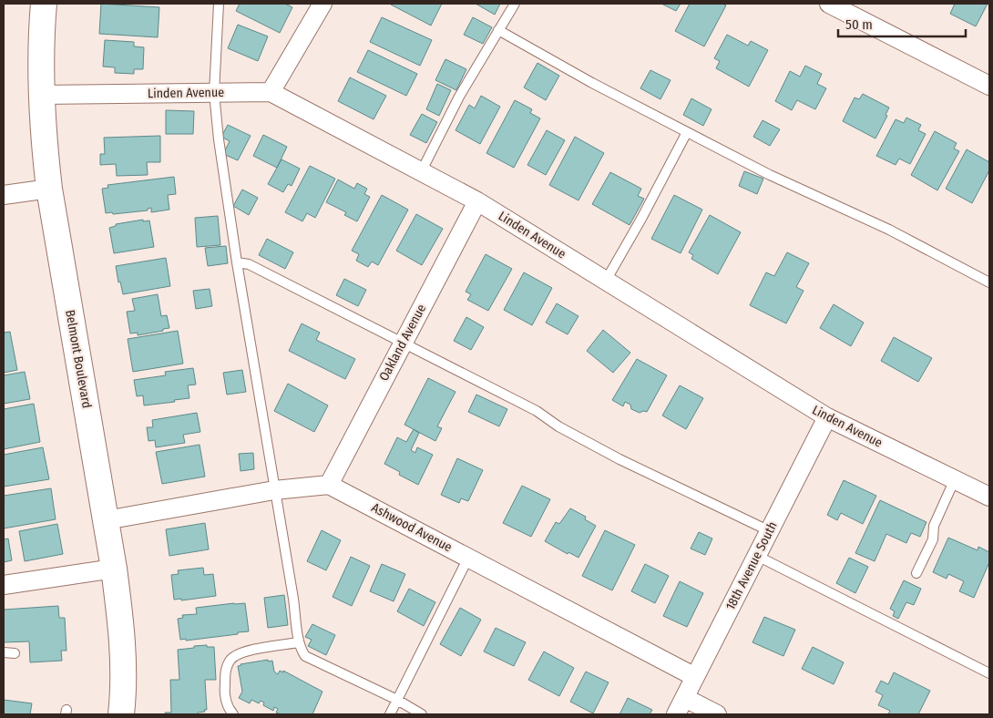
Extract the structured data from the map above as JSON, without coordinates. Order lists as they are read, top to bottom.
{
  "streets": {
    "street": [
      "Linden Avenue",
      "Oakland Avenue",
      "Belmont Boulevard",
      "Ashwood Avenue",
      "18th Avenue South"
    ]
  },
  "crossings": [
    ["Linden Avenue", "Oakland Avenue"],
    ["Linden Avenue", "Belmont Boulevard"],
    ["Linden Avenue", "18th Avenue South"],
    ["Oakland Avenue", "Ashwood Avenue"],
    ["Ashwood Avenue", "18th Avenue South"]
  ],
  "scale_bar": "50 m"
}
